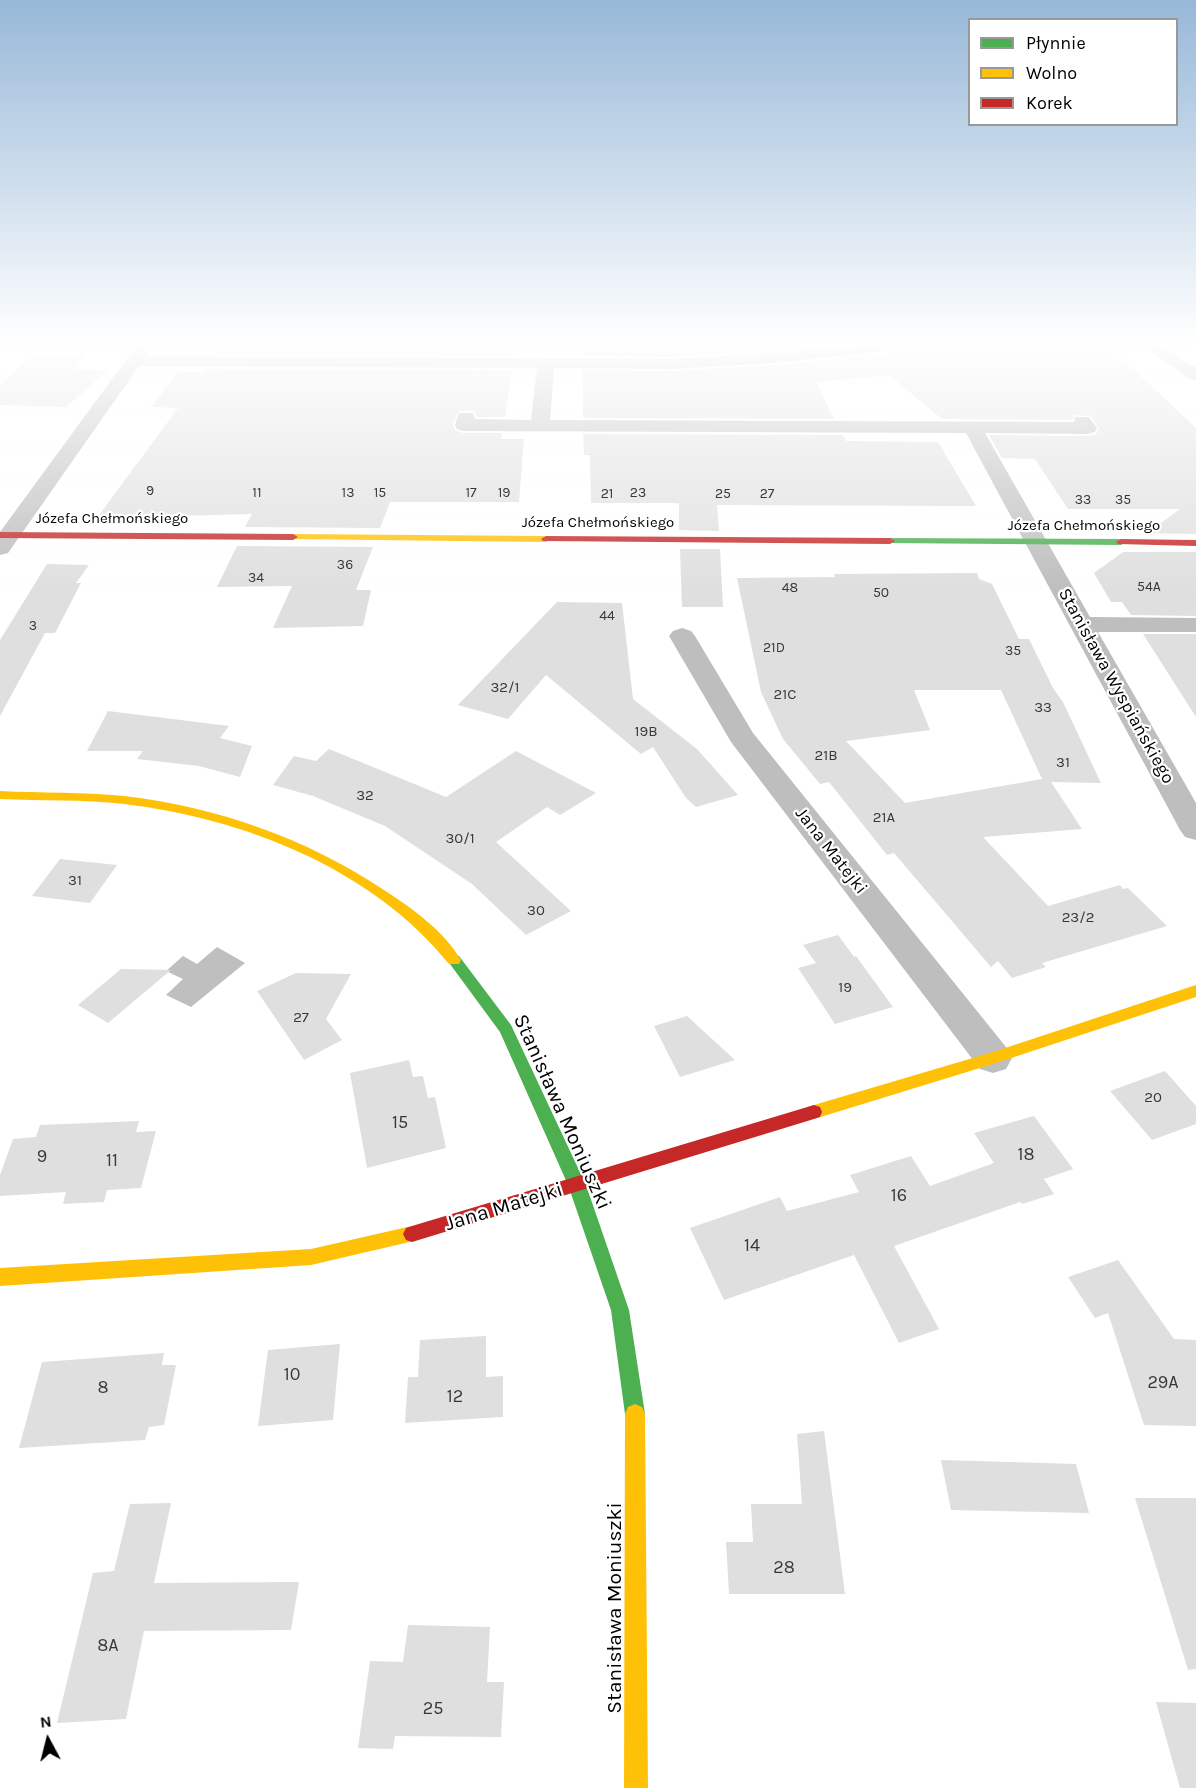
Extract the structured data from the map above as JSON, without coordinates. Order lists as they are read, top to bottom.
{
  "streets": {
    "street": [
      "Józefa Chełmońskiego",
      "Stanisława Wyspiańskiego",
      "Jana Matejki",
      "Stanisława Moniuszki"
    ]
  },
  "crossings": [
    ["Józefa Chełmońskiego", "Stanisława Wyspiańskiego"],
    ["Jana Matejki", "Stanisława Moniuszki"]
  ],
  "house_numbers": [
    "9",
    "11",
    "13",
    "15",
    "17",
    "19",
    "23",
    "21",
    "25",
    "27",
    "33",
    "35",
    "36",
    "34",
    "54A",
    "48",
    "50",
    "44",
    "3",
    "21D",
    "35",
    "32/1",
    "21C",
    "33",
    "19B",
    "21B",
    "31",
    "32",
    "21A",
    "30/1",
    "31",
    "30",
    "23/2",
    "19",
    "27",
    "20",
    "15",
    "18",
    "9",
    "11",
    "16",
    "14",
    "10",
    "29A",
    "8",
    "12",
    "28",
    "8A",
    "25"
  ],
  "legend": ["Płynnie", "Wolno", "Korek"],
  "north": "top"
}
